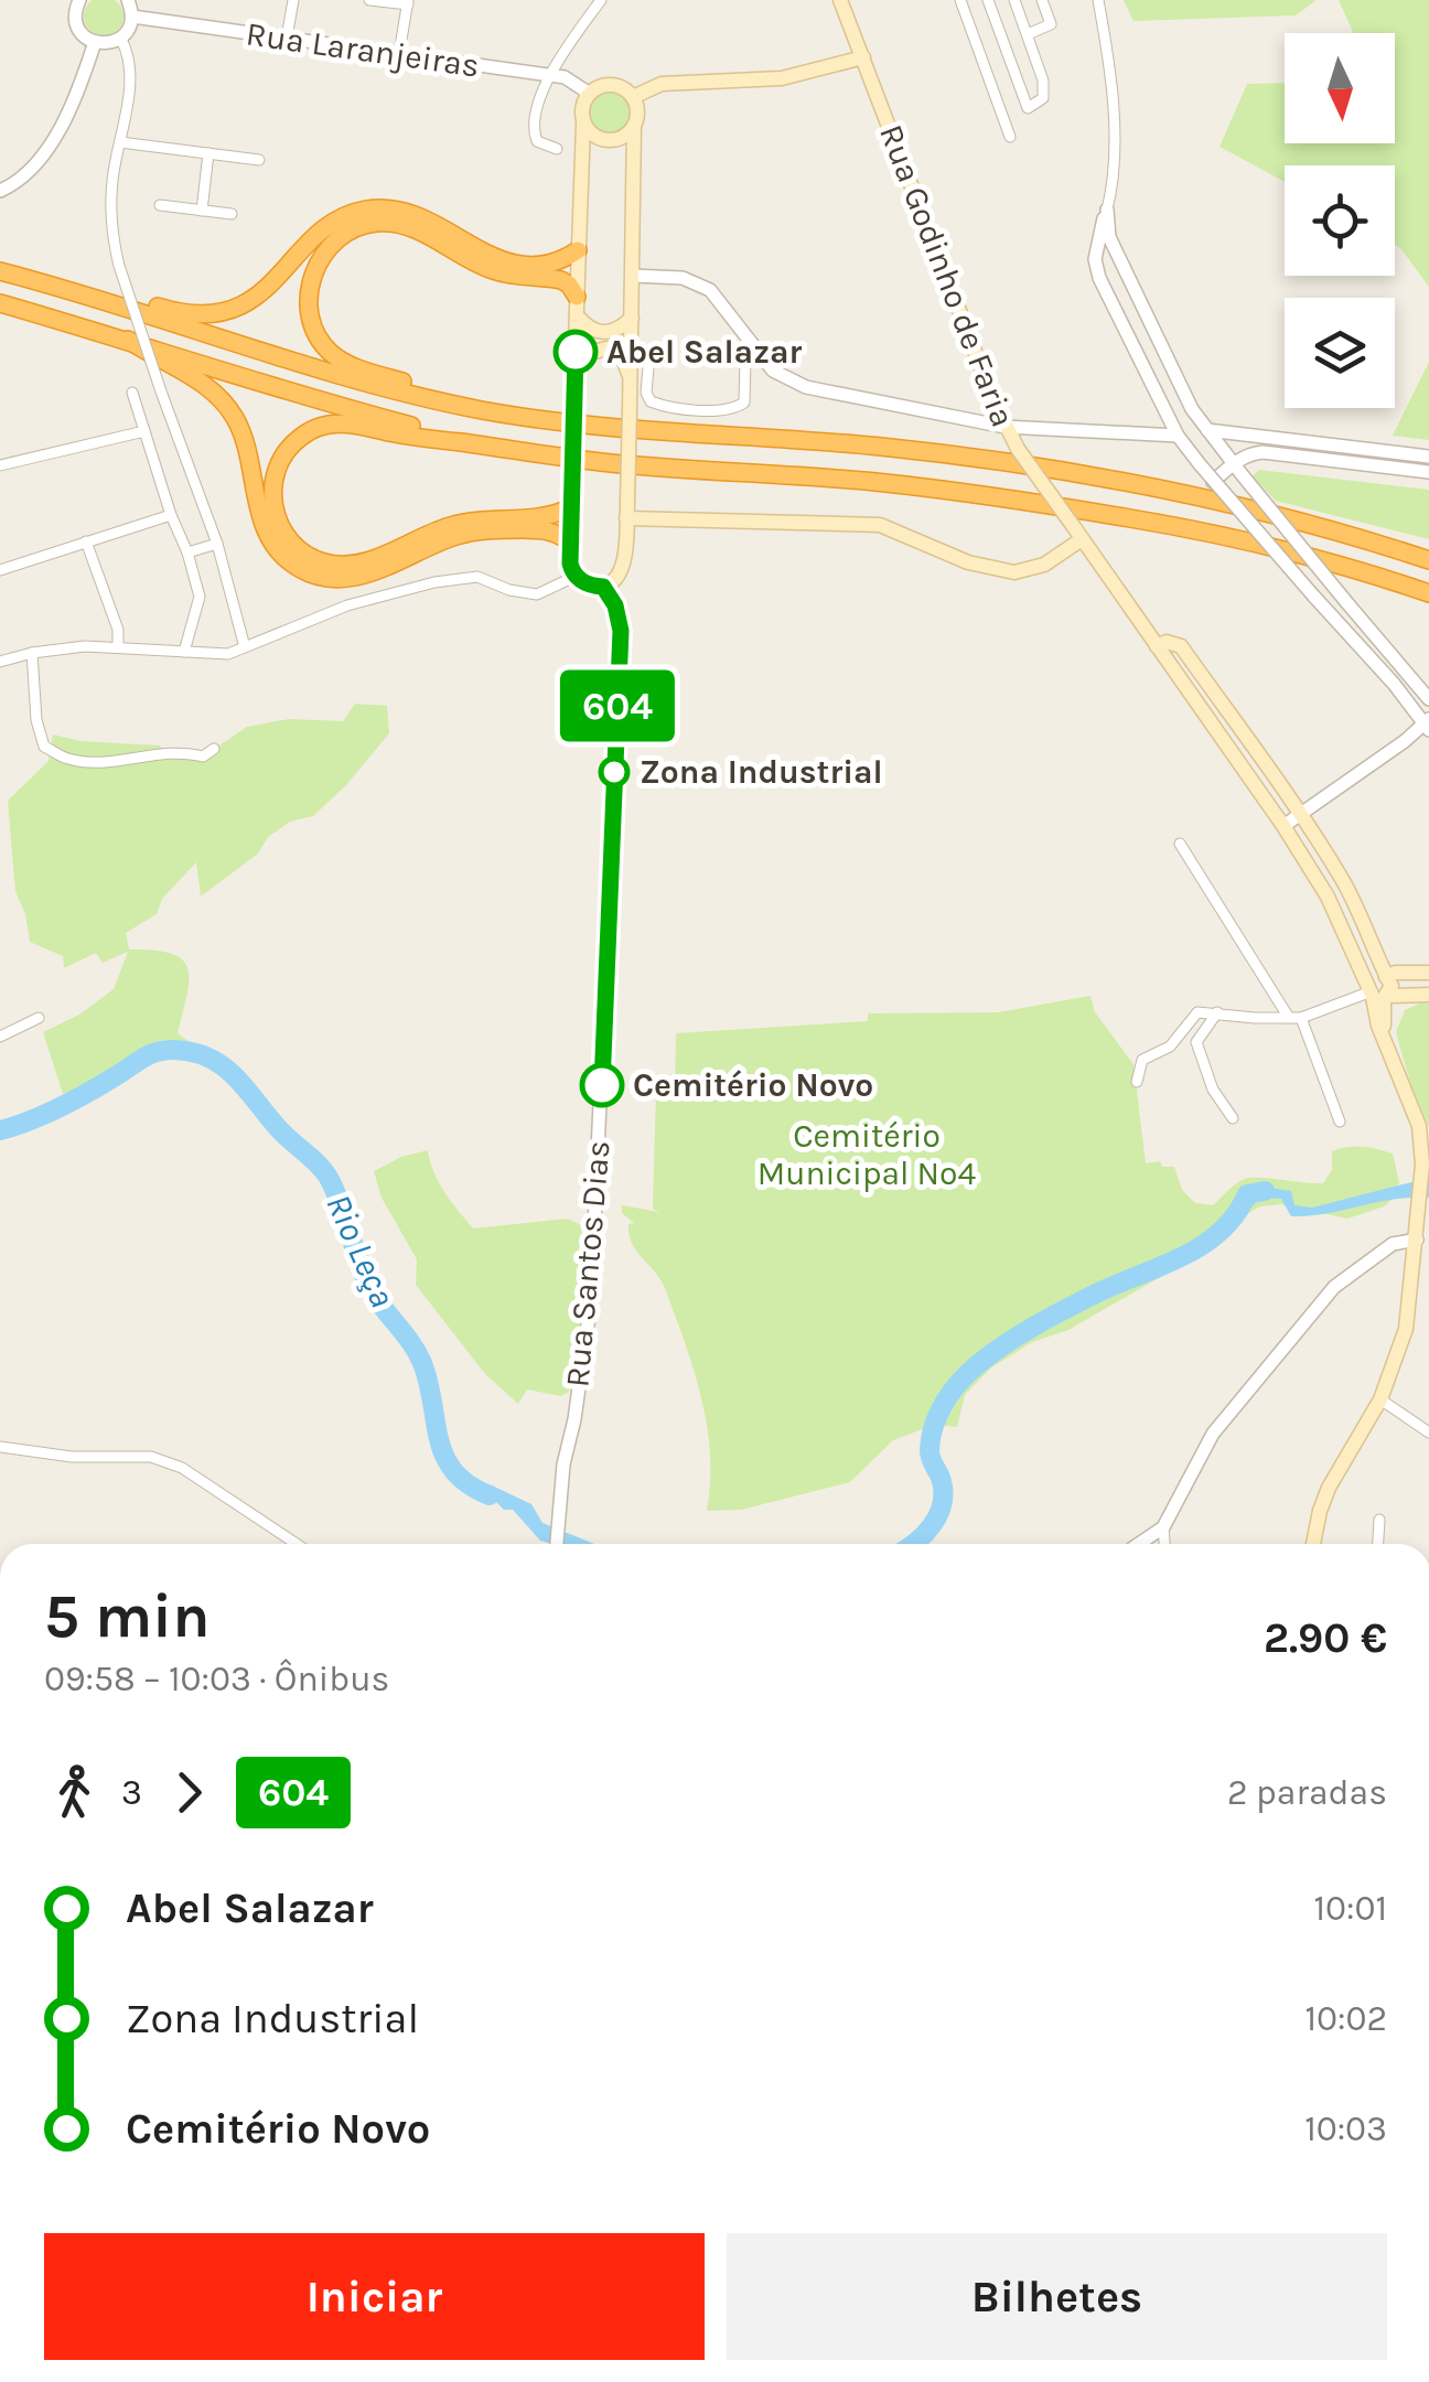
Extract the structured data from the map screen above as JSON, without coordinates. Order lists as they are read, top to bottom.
{
  "streets": {
    "main road": ["Rua Godinho de Faria"],
    "street": ["Rua Laranjeiras", "Rua Santos Dias"]
  },
  "water": ["Rio Leça"],
  "parks": ["Cemitério Municipal Nº4"],
  "places": ["Abel Salazar", "Zona Industrial", "Cemitério Novo"],
  "lines": ["bus line 604"],
  "north": "bottom",
  "page": {
    "on_map": "604",
    "heading": ["5 min", "09:58 – 10:03 · Ônibus", "2.90 €"],
    "legs": ["3", "604", "2 paradas"],
    "list": [
      {
        "name": "Abel Salazar",
        "value": "10:01"
      },
      {
        "name": "Zona Industrial",
        "value": "10:02"
      },
      {
        "name": "Cemitério Novo",
        "value": "10:03"
      }
    ],
    "buttons": ["Iniciar", "Bilhetes"]
  }
}
